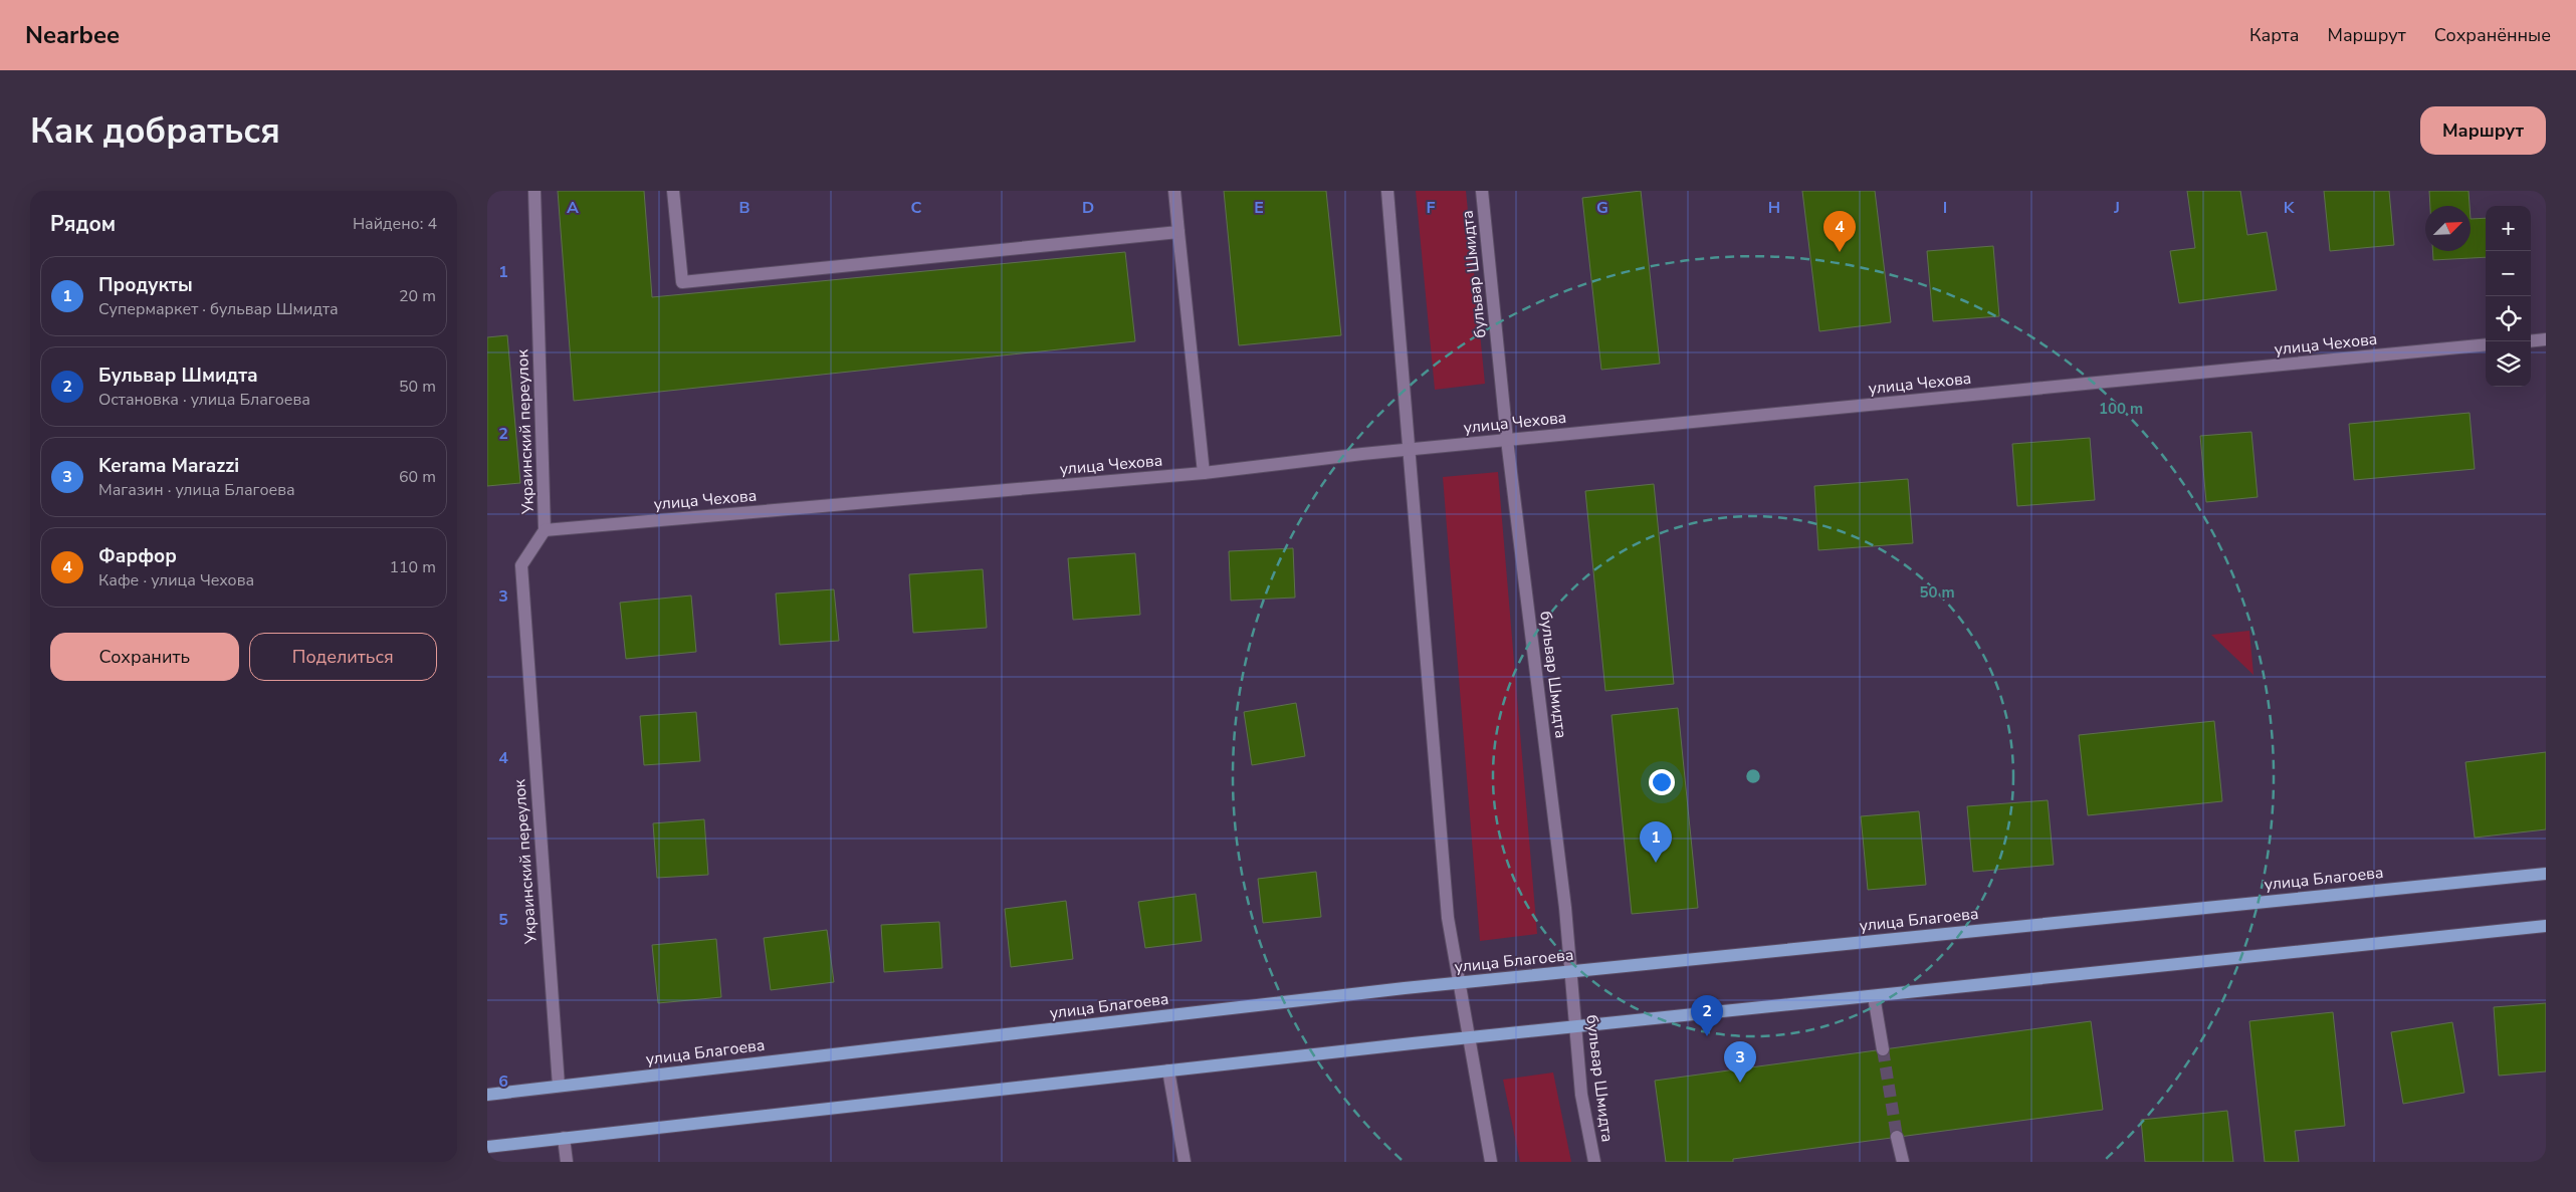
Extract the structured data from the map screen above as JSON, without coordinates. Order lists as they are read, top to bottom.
{
  "streets": {
    "main road": ["улица Благоева"],
    "street": ["бульвар Шмидта", "улица Чехова", "Украинский переулок"]
  },
  "crossings": [
    ["бульвар Шмидта", "улица Чехова"],
    ["бульвар Шмидта", "улица Благоева"],
    ["улица Чехова", "Украинский переулок"],
    ["Украинский переулок", "улица Благоева"]
  ],
  "north": "top right",
  "page": {
    "header": "Nearbee",
    "nav": ["Карта", "Маршрут", "Сохранённые"],
    "buttons": [
      "Маршрут",
      ["Сохранить", "Поделиться"]
    ],
    "title": "Как добраться",
    "heading": ["Рядом", "Найдено: 4"],
    "map_buttons": ["+", "−"],
    "pins": [
      "4",
      "1",
      "2",
      "3"
    ],
    "list": [
      {
        "mark": "1",
        "name": "Продукты",
        "note": "Супермаркет · бульвар Шмидта",
        "value": "20 m"
      },
      {
        "mark": "2",
        "name": "Бульвар Шмидта",
        "note": "Остановка · улица Благоева",
        "value": "50 m"
      },
      {
        "mark": "3",
        "name": "Kerama Marazzi",
        "note": "Магазин · улица Благоева",
        "value": "60 m"
      },
      {
        "mark": "4",
        "name": "Фарфор",
        "note": "Кафе · улица Чехова",
        "value": "110 m"
      }
    ]
  },
  "grid": {
    "columns": [
      "A",
      "B",
      "C",
      "D",
      "E",
      "F",
      "G",
      "H",
      "I",
      "J",
      "K"
    ],
    "rows": [
      "1",
      "2",
      "3",
      "4",
      "5",
      "6"
    ]
  },
  "rings": ["100 m", "50 m"]
}
